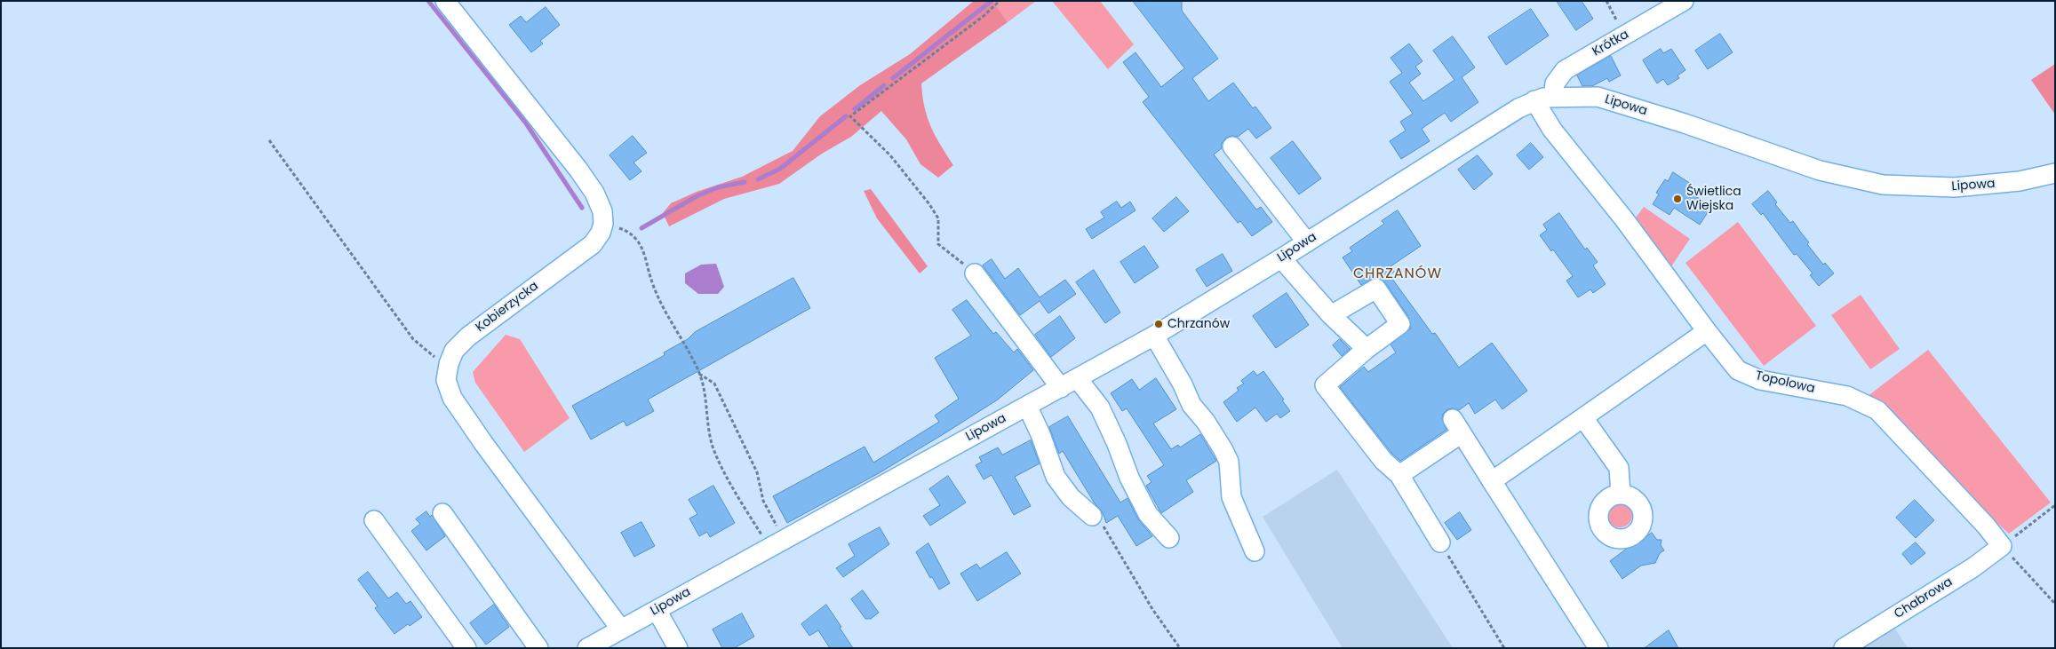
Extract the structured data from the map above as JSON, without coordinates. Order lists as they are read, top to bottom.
{
  "streets": {
    "street": [
      "Krótka",
      "Lipowa",
      "Kobierzycka",
      "Topolowa",
      "Chabrowa"
    ]
  },
  "crossings": [
    ["Krótka", "Lipowa"],
    ["Lipowa", "Kobierzycka"],
    ["Lipowa", "Topolowa"],
    ["Topolowa", "Chabrowa"]
  ],
  "districts": ["CHRZANÓW"],
  "places": ["Świetlica Wiejska", "Chrzanów"]
}
